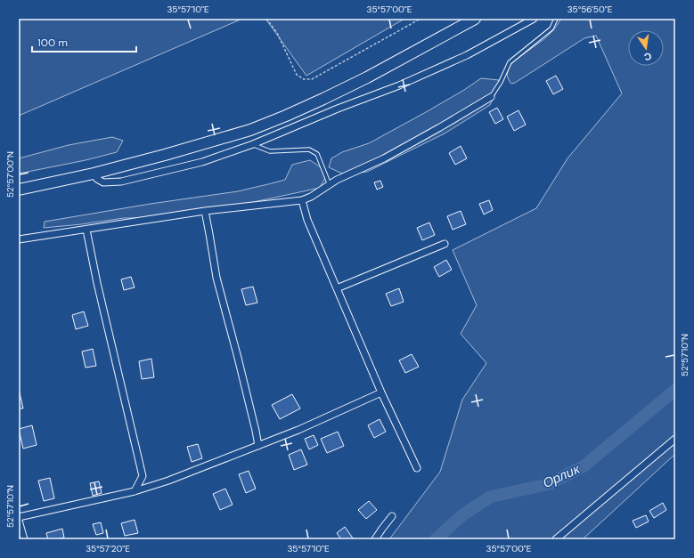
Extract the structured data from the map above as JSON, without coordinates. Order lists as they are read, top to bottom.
{
  "water": ["Орлик"],
  "scale_bar": "100 m",
  "north": "bottom",
  "coordinates": [
    "35°57'10\"E",
    "35°57'00\"E",
    "35°56'50\"E",
    "52°57'00\"N",
    "52°57'10\"N",
    "35°57'20\"E"
  ]
}
